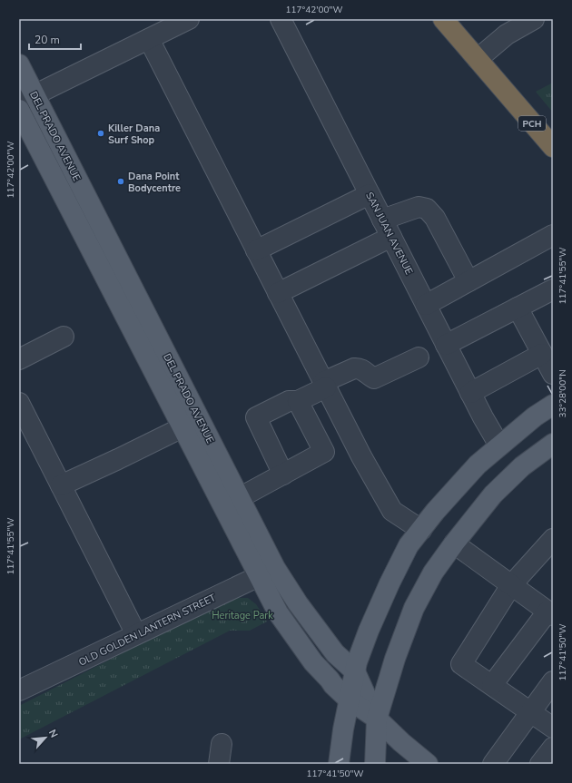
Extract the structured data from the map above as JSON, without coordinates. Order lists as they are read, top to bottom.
{
  "streets": {
    "highway": ["PCH"],
    "main road": ["DEL PRADO AVENUE"],
    "street": ["SAN JUAN AVENUE", "OLD GOLDEN LANTERN STREET"]
  },
  "crossings": [
    ["DEL PRADO AVENUE", "OLD GOLDEN LANTERN STREET"]
  ],
  "parks": ["Heritage Park"],
  "places": ["Killer Dana Surf Shop", "Dana Point Bodycentre"],
  "scale_bar": "20 m",
  "north": "top right",
  "coordinates": [
    "117°42'00\"W",
    "117°41'55\"W",
    "33°28'00\"N",
    "117°41'50\"W"
  ]
}
